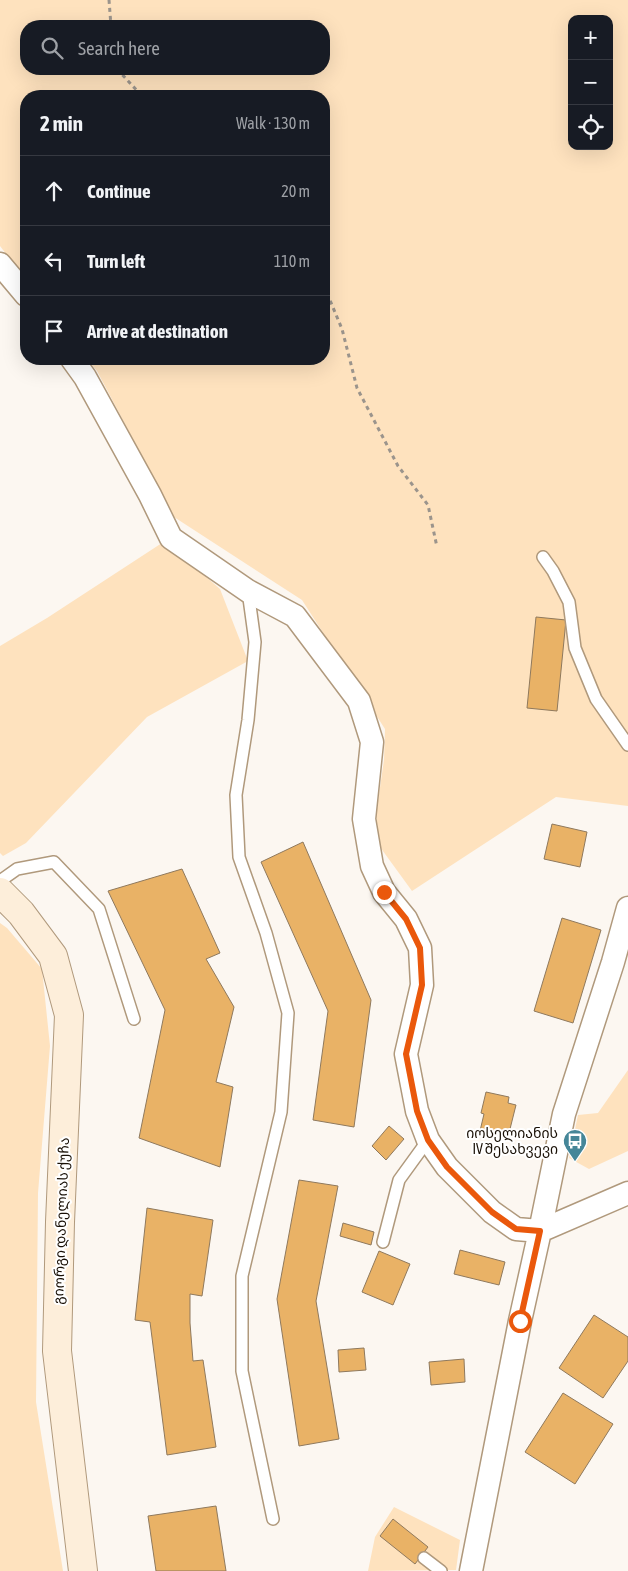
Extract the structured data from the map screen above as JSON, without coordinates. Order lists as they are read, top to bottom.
{
  "streets": {
    "street": ["გიორგი დანელიას ქუჩა"]
  },
  "places": {
    "bus stop": ["იოსელიანის IV შესახვევი"]
  },
  "page": {
    "map_buttons": ["+", "−"],
    "search": "Search here",
    "heading": ["2 min", "Walk · 130 m"],
    "list": [
      ["Continue", "20 m"],
      ["Turn left", "110 m"],
      "Arrive at destination"
    ]
  }
}
